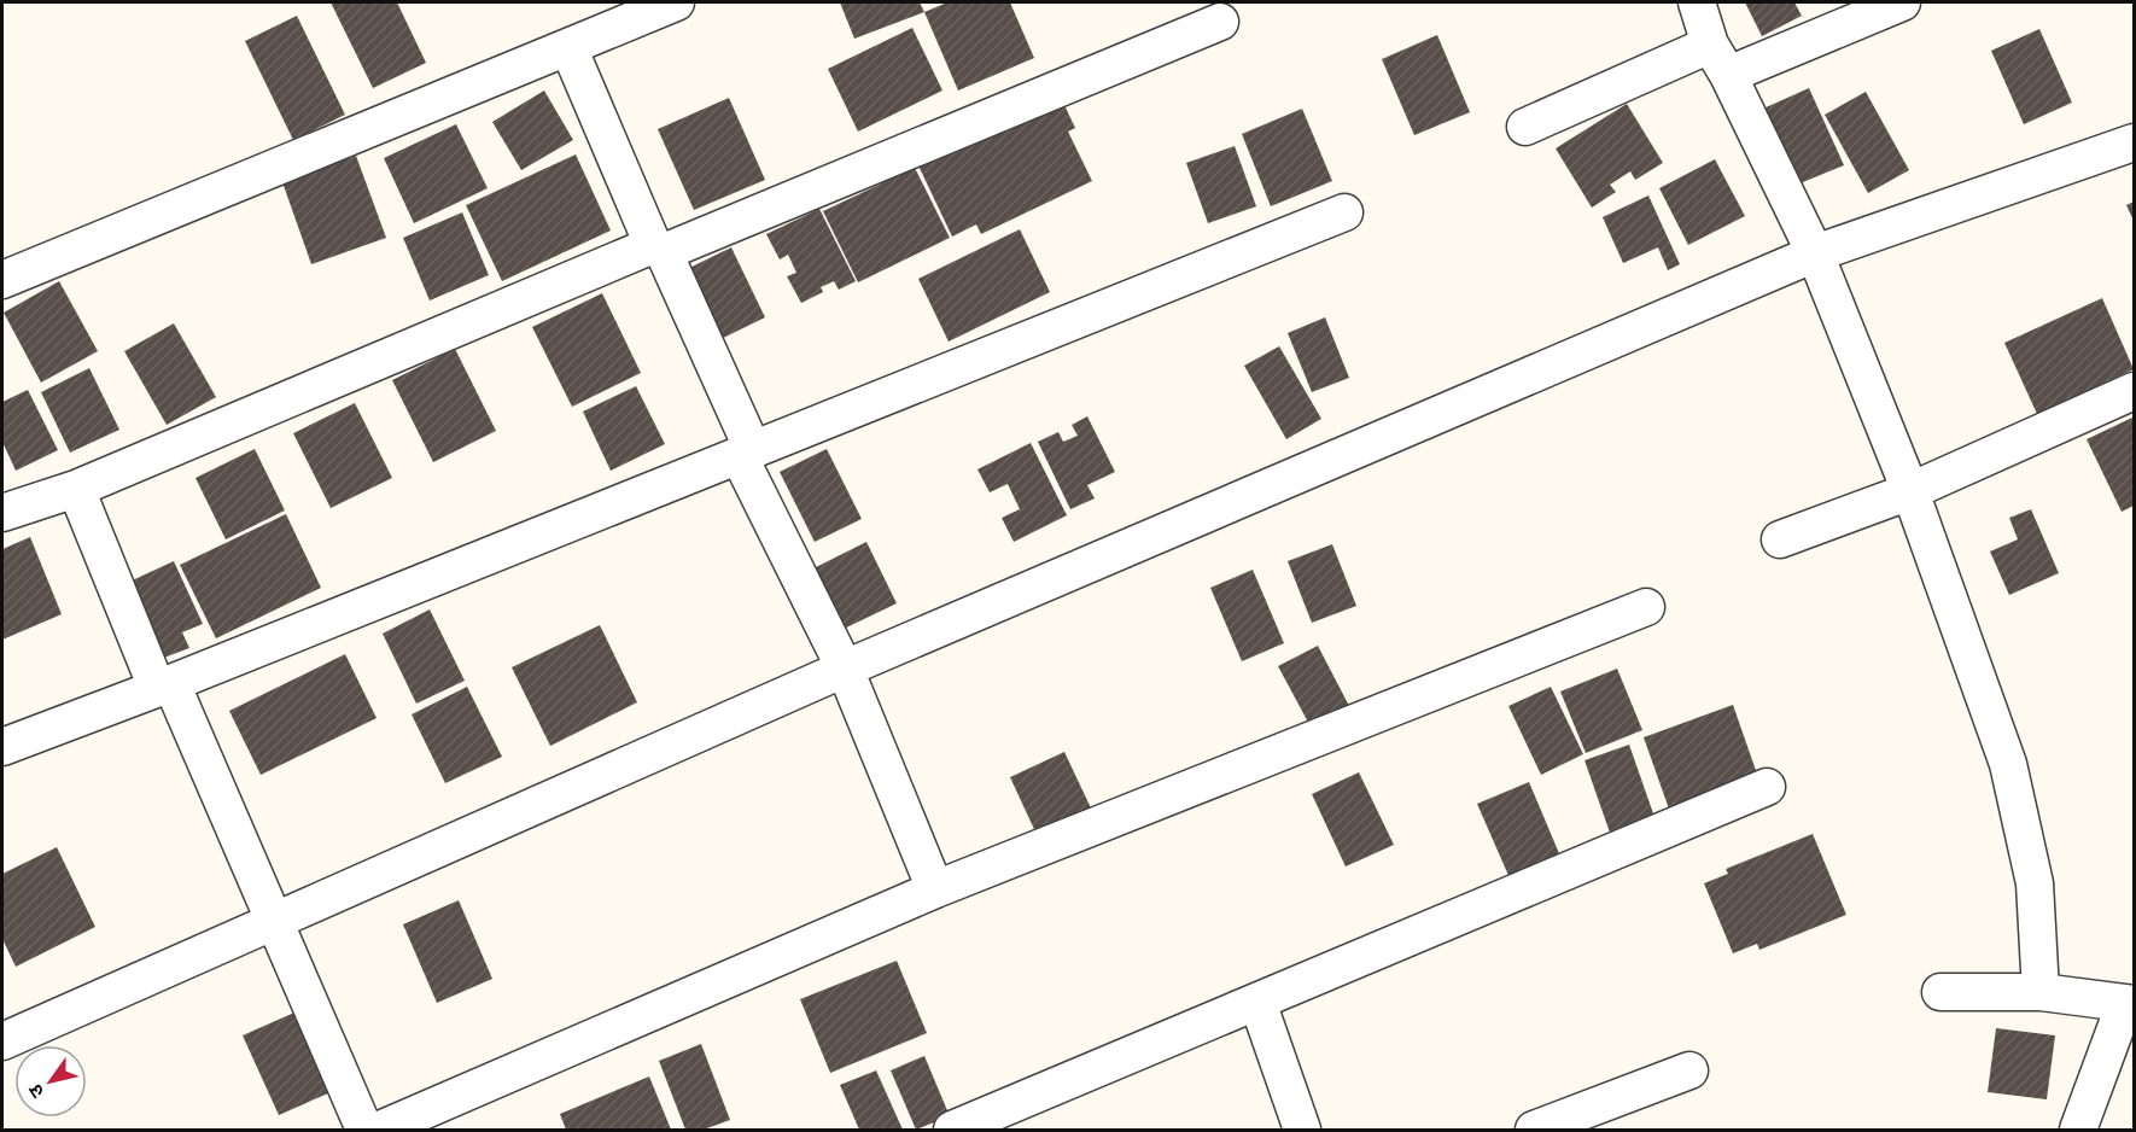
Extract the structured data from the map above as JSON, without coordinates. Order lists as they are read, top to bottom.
{
  "north": "bottom left"
}
